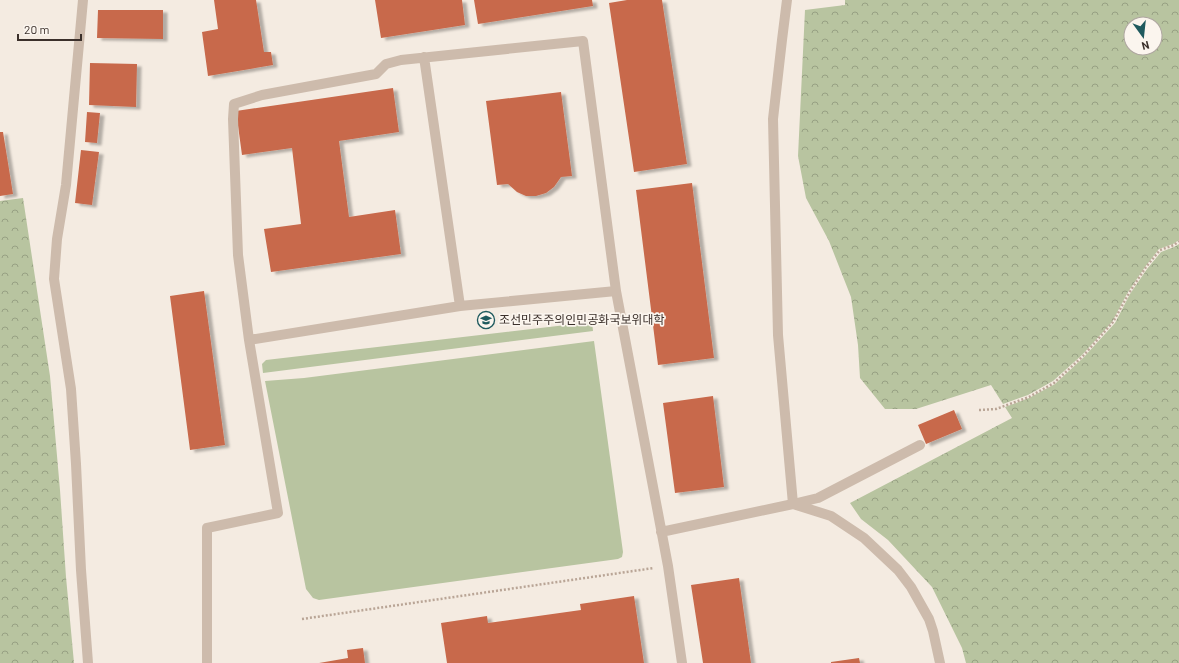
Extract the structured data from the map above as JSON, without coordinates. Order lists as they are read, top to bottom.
{
  "places": {
    "school or university": ["조선민주주의인민공화국보위대학"]
  },
  "scale_bar": "20 m",
  "north": "bottom"
}
